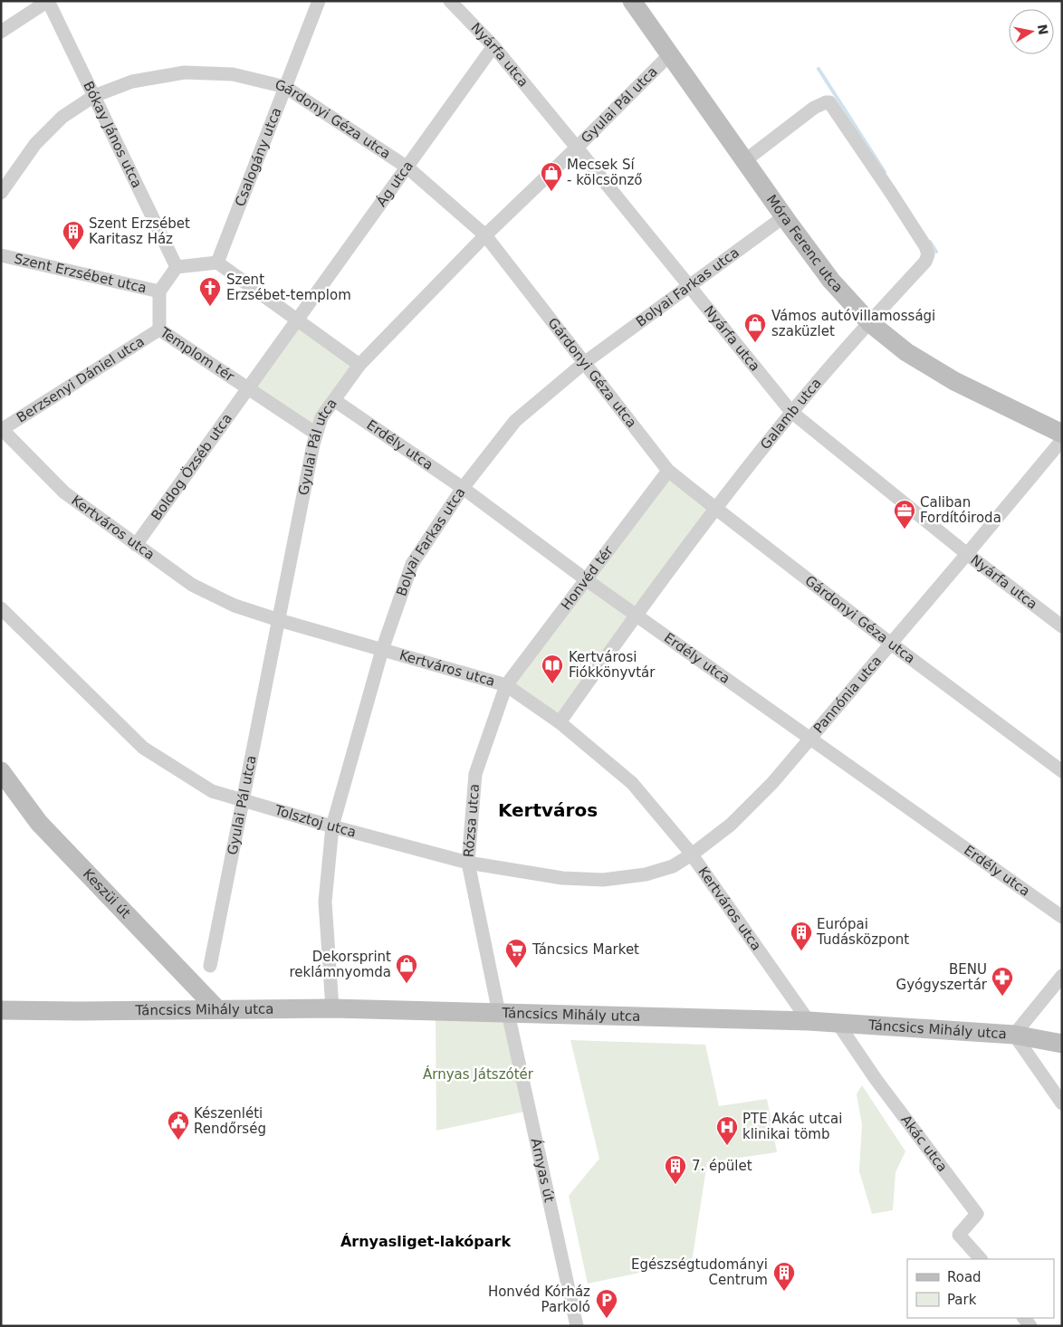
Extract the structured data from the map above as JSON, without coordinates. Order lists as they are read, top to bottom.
{
  "streets": {
    "street": [
      "Nyárfa utca",
      "Gyulai Pál utca",
      "Gárdonyi Géza utca",
      "Bókay János utca",
      "Csalogány utca",
      "Ág utca",
      "Móra Ferenc utca",
      "Szent Erzsébet utca",
      "Bolyai Farkas utca",
      "Templom tér",
      "Berzsenyi Dániel utca",
      "Galamb utca",
      "Erdély utca",
      "Boldog Özséb utca",
      "Kertváros utca",
      "Honvéd tér",
      "Pannónia utca",
      "Tolsztoj utca",
      "Rózsa utca",
      "Keszüi út",
      "Táncsics Mihály utca",
      "Akác utca",
      "Árnyas út"
    ]
  },
  "crossings": [
    ["Nyárfa utca", "Gyulai Pál utca"],
    ["Nyárfa utca", "Ág utca"],
    ["Nyárfa utca", "Bolyai Farkas utca"],
    ["Nyárfa utca", "Galamb utca"],
    ["Nyárfa utca", "Pannónia utca"],
    ["Gyulai Pál utca", "Gárdonyi Géza utca"],
    ["Gyulai Pál utca", "Móra Ferenc utca"],
    ["Gyulai Pál utca", "Templom tér"],
    ["Gyulai Pál utca", "Erdély utca"],
    ["Gyulai Pál utca", "Kertváros utca"],
    ["Gyulai Pál utca", "Tolsztoj utca"],
    ["Gárdonyi Géza utca", "Bókay János utca"],
    ["Gárdonyi Géza utca", "Csalogány utca"],
    ["Gárdonyi Géza utca", "Ág utca"],
    ["Gárdonyi Géza utca", "Bolyai Farkas utca"],
    ["Gárdonyi Géza utca", "Galamb utca"],
    ["Gárdonyi Géza utca", "Honvéd tér"],
    ["Gárdonyi Géza utca", "Pannónia utca"],
    ["Ág utca", "Templom tér"],
    ["Móra Ferenc utca", "Bolyai Farkas utca"],
    ["Móra Ferenc utca", "Galamb utca"],
    ["Szent Erzsébet utca", "Templom tér"],
    ["Bolyai Farkas utca", "Erdély utca"],
    ["Bolyai Farkas utca", "Kertváros utca"],
    ["Bolyai Farkas utca", "Tolsztoj utca"],
    ["Bolyai Farkas utca", "Táncsics Mihály utca"],
    ["Templom tér", "Berzsenyi Dániel utca"],
    ["Templom tér", "Boldog Özséb utca"],
    ["Berzsenyi Dániel utca", "Kertváros utca"],
    ["Erdély utca", "Honvéd tér"],
    ["Erdély utca", "Pannónia utca"],
    ["Boldog Özséb utca", "Kertváros utca"],
    ["Kertváros utca", "Honvéd tér"],
    ["Kertváros utca", "Pannónia utca"],
    ["Kertváros utca", "Tolsztoj utca"],
    ["Kertváros utca", "Rózsa utca"],
    ["Kertváros utca", "Táncsics Mihály utca"],
    ["Honvéd tér", "Rózsa utca"],
    ["Pannónia utca", "Tolsztoj utca"],
    ["Tolsztoj utca", "Rózsa utca"],
    ["Rózsa utca", "Táncsics Mihály utca"],
    ["Rózsa utca", "Árnyas út"],
    ["Keszüi út", "Táncsics Mihály utca"],
    ["Táncsics Mihály utca", "Akác utca"],
    ["Táncsics Mihály utca", "Árnyas út"]
  ],
  "districts": ["Kertváros", "Árnyasliget-lakópark"],
  "parks": ["Árnyas Játszótér"],
  "places": {
    "shop": ["Mecsek Sí - kölcsönző", "Vámos autóvillamossági szaküzlet", "Dekorsprint reklámnyomda"],
    "building": [
      "Szent Erzsébet Karitasz Ház",
      "Európai Tudásközpont",
      "7. épület",
      "Egészségtudományi Centrum"
    ],
    "church": ["Szent Erzsébet-templom"],
    "office": ["Caliban Fordítóiroda"],
    "library": ["Kertvárosi Fiókkönyvtár"],
    "supermarket": ["Táncsics Market"],
    "pharmacy": ["BENU Gyógyszertár"],
    "public building": ["Készenléti Rendőrség"],
    "hospital": ["PTE Akác utcai klinikai tömb"],
    "parking": ["Honvéd Kórház Parkoló"]
  },
  "legend": ["Road", "Park"],
  "north": "right"
}
